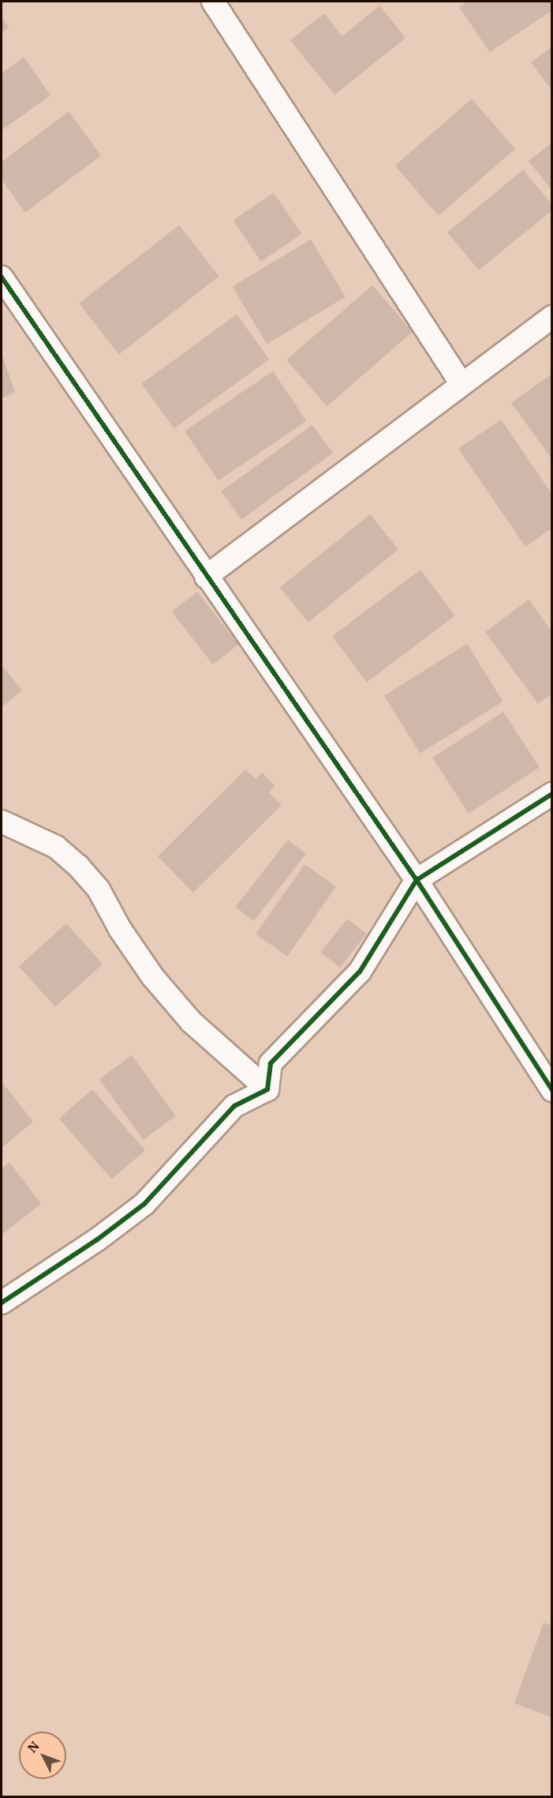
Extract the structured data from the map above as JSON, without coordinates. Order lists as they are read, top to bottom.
{
  "north": "top left"
}
